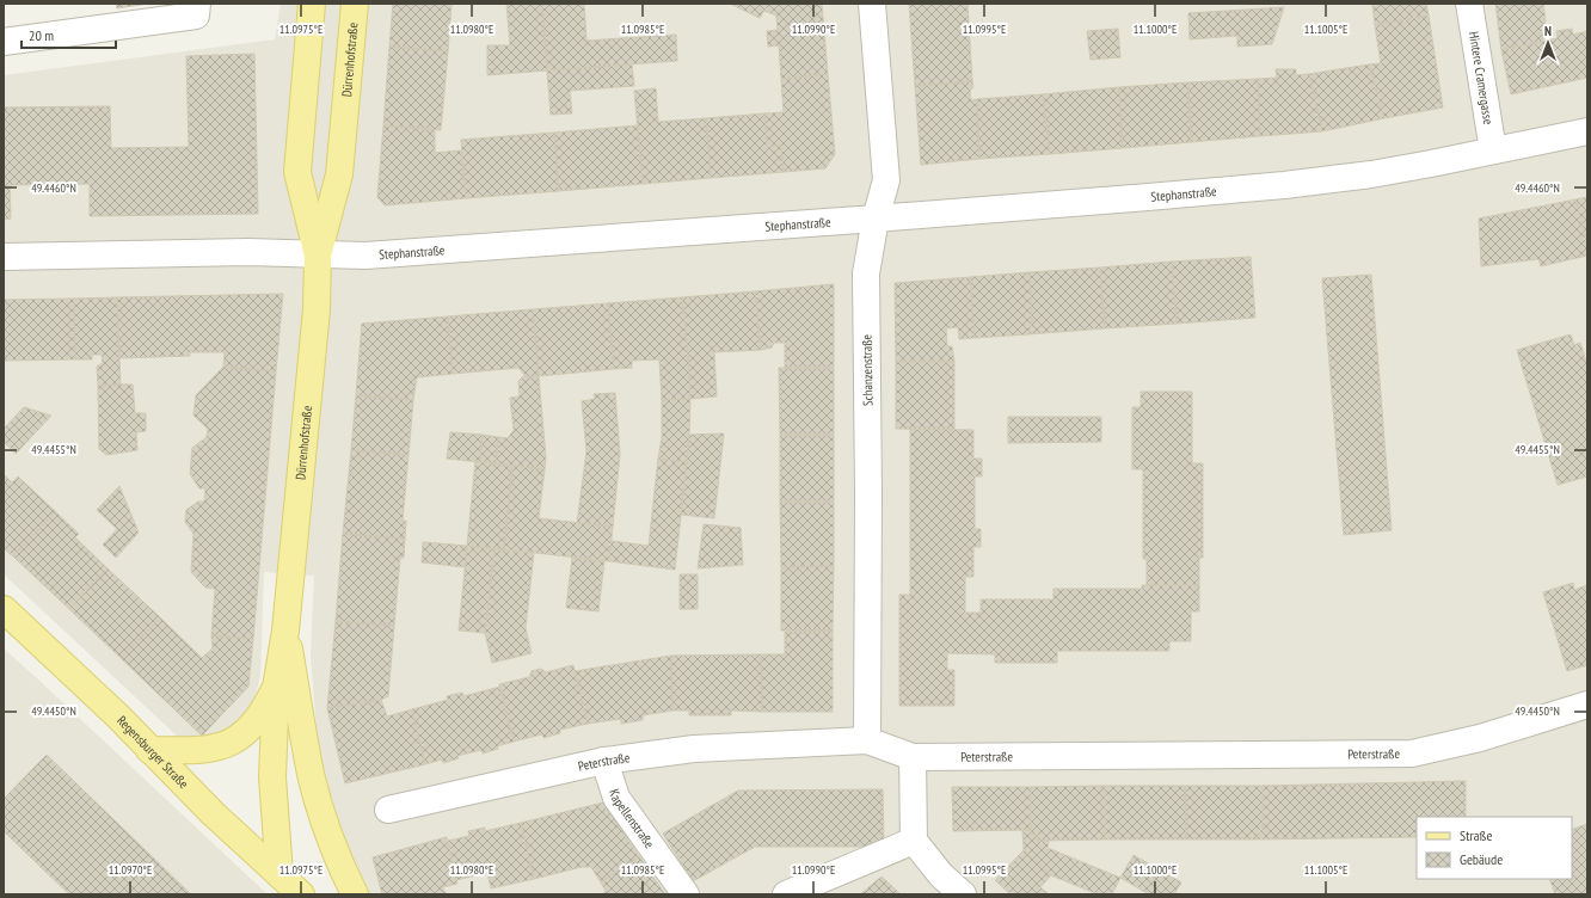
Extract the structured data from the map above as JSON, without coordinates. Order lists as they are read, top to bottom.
{
  "streets": {
    "main road": ["Dürrenhofstraße", "Regensburger Straße"],
    "street": [
      "Hintere Cramergasse",
      "Stephanstraße",
      "Schanzenstraße",
      "Peterstraße",
      "Kapellenstraße"
    ]
  },
  "crossings": [
    ["Dürrenhofstraße", "Stephanstraße"],
    ["Dürrenhofstraße", "Regensburger Straße"],
    ["Hintere Cramergasse", "Stephanstraße"],
    ["Stephanstraße", "Schanzenstraße"],
    ["Schanzenstraße", "Peterstraße"],
    ["Peterstraße", "Kapellenstraße"]
  ],
  "legend": ["Straße", "Gebäude"],
  "scale_bar": "20 m",
  "north": "top",
  "coordinates": [
    "11.0975°E",
    "11.0980°E",
    "11.0985°E",
    "11.0990°E",
    "11.0995°E",
    "11.1000°E",
    "11.1005°E",
    "49.4460°N",
    "49.4455°N",
    "49.4450°N",
    "11.0970°E"
  ]
}
